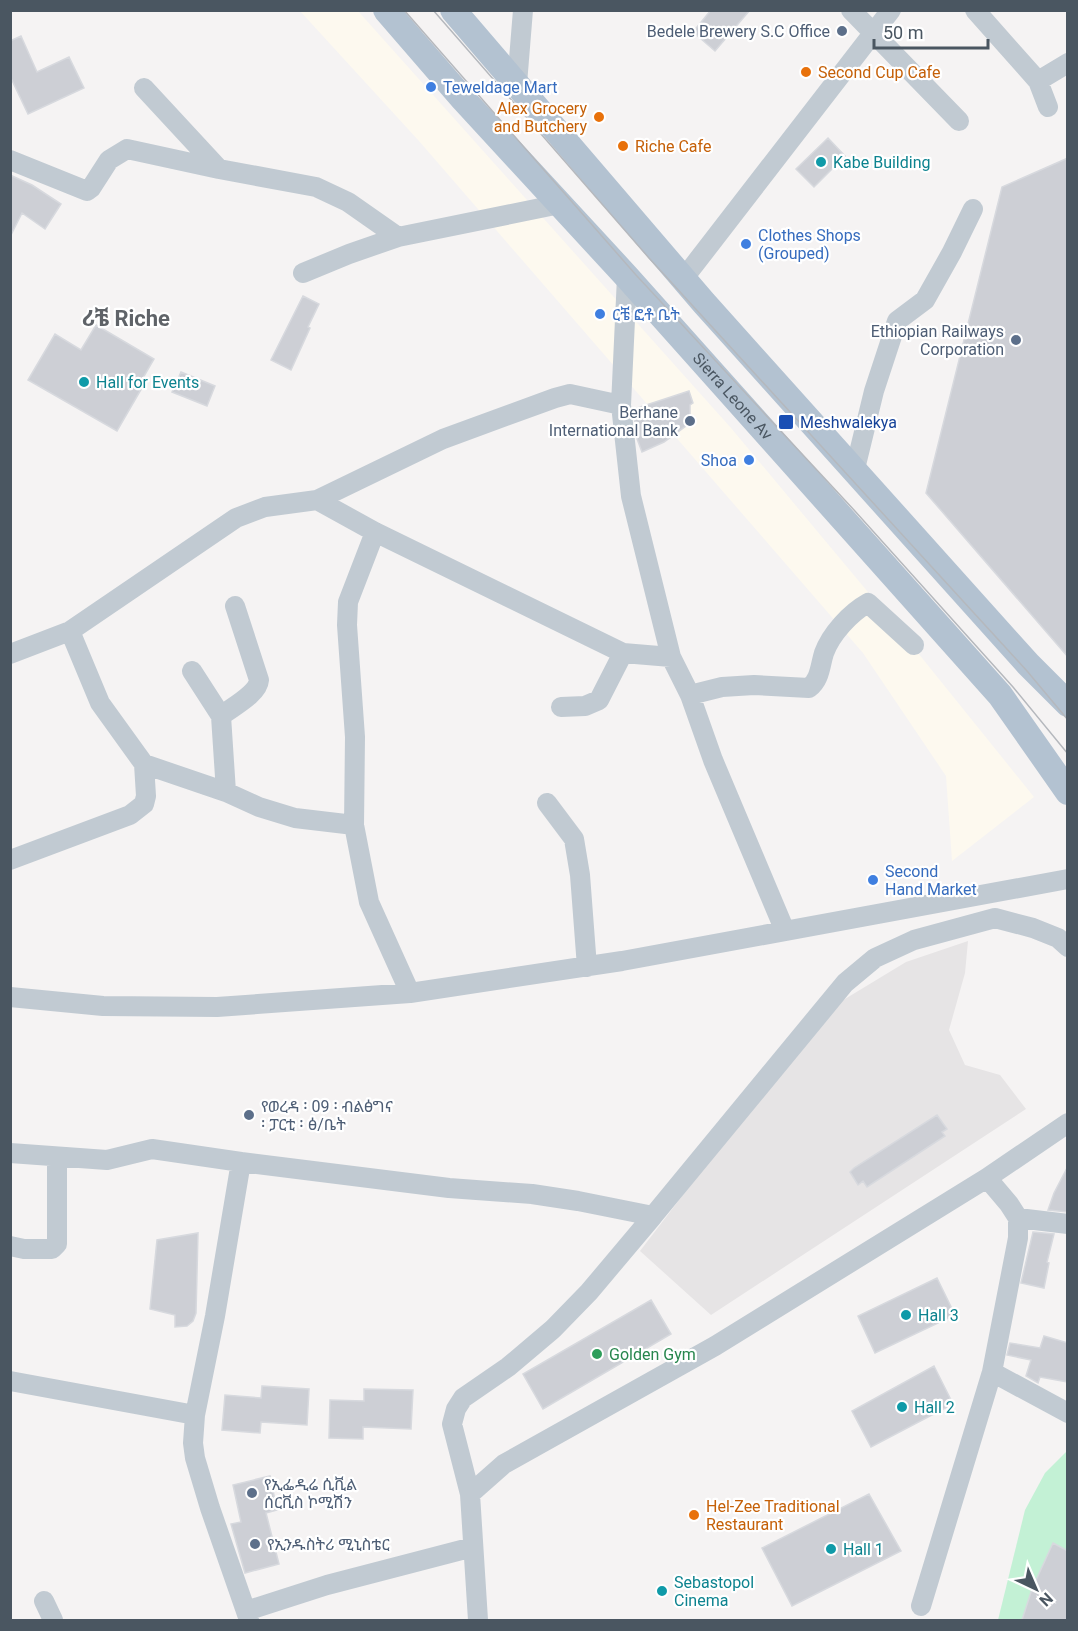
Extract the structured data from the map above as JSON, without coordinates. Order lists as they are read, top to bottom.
{
  "streets": {
    "main road": ["Sierra Leone Av"]
  },
  "districts": ["ሪቼ Riche"],
  "places": {
    "other": [
      "Bedele Brewery S.C Office",
      "Second Cup Cafe",
      "Teweldage Mart",
      "Alex Grocery and Butchery",
      "Riche Cafe",
      "Kabe Building",
      "Clothes Shops (Grouped)",
      "ርቼ ፎቶ ቤት",
      "Ethiopian Railways Corporation",
      "Hall for Events",
      "Berhane International Bank",
      "Shoa",
      "Second Hand Market",
      "የወረዳ ፡ 09 ፡ ብልፅግና ፡ ፓርቲ ፡ ፅ/ቤት",
      "Hall 3",
      "Golden Gym",
      "Hall 2",
      "የኢፌዲሬ ሲቪል ሰርቪስ ኮሚሽን",
      "Hel-Zee Traditional Restaurant",
      "የኢንዱስትሪ ሚኒስቴር",
      "Hall 1",
      "Sebastopol Cinema"
    ],
    "transit": ["Meshwalekya"]
  },
  "scale_bar": "50 m",
  "north": "bottom right"
}
